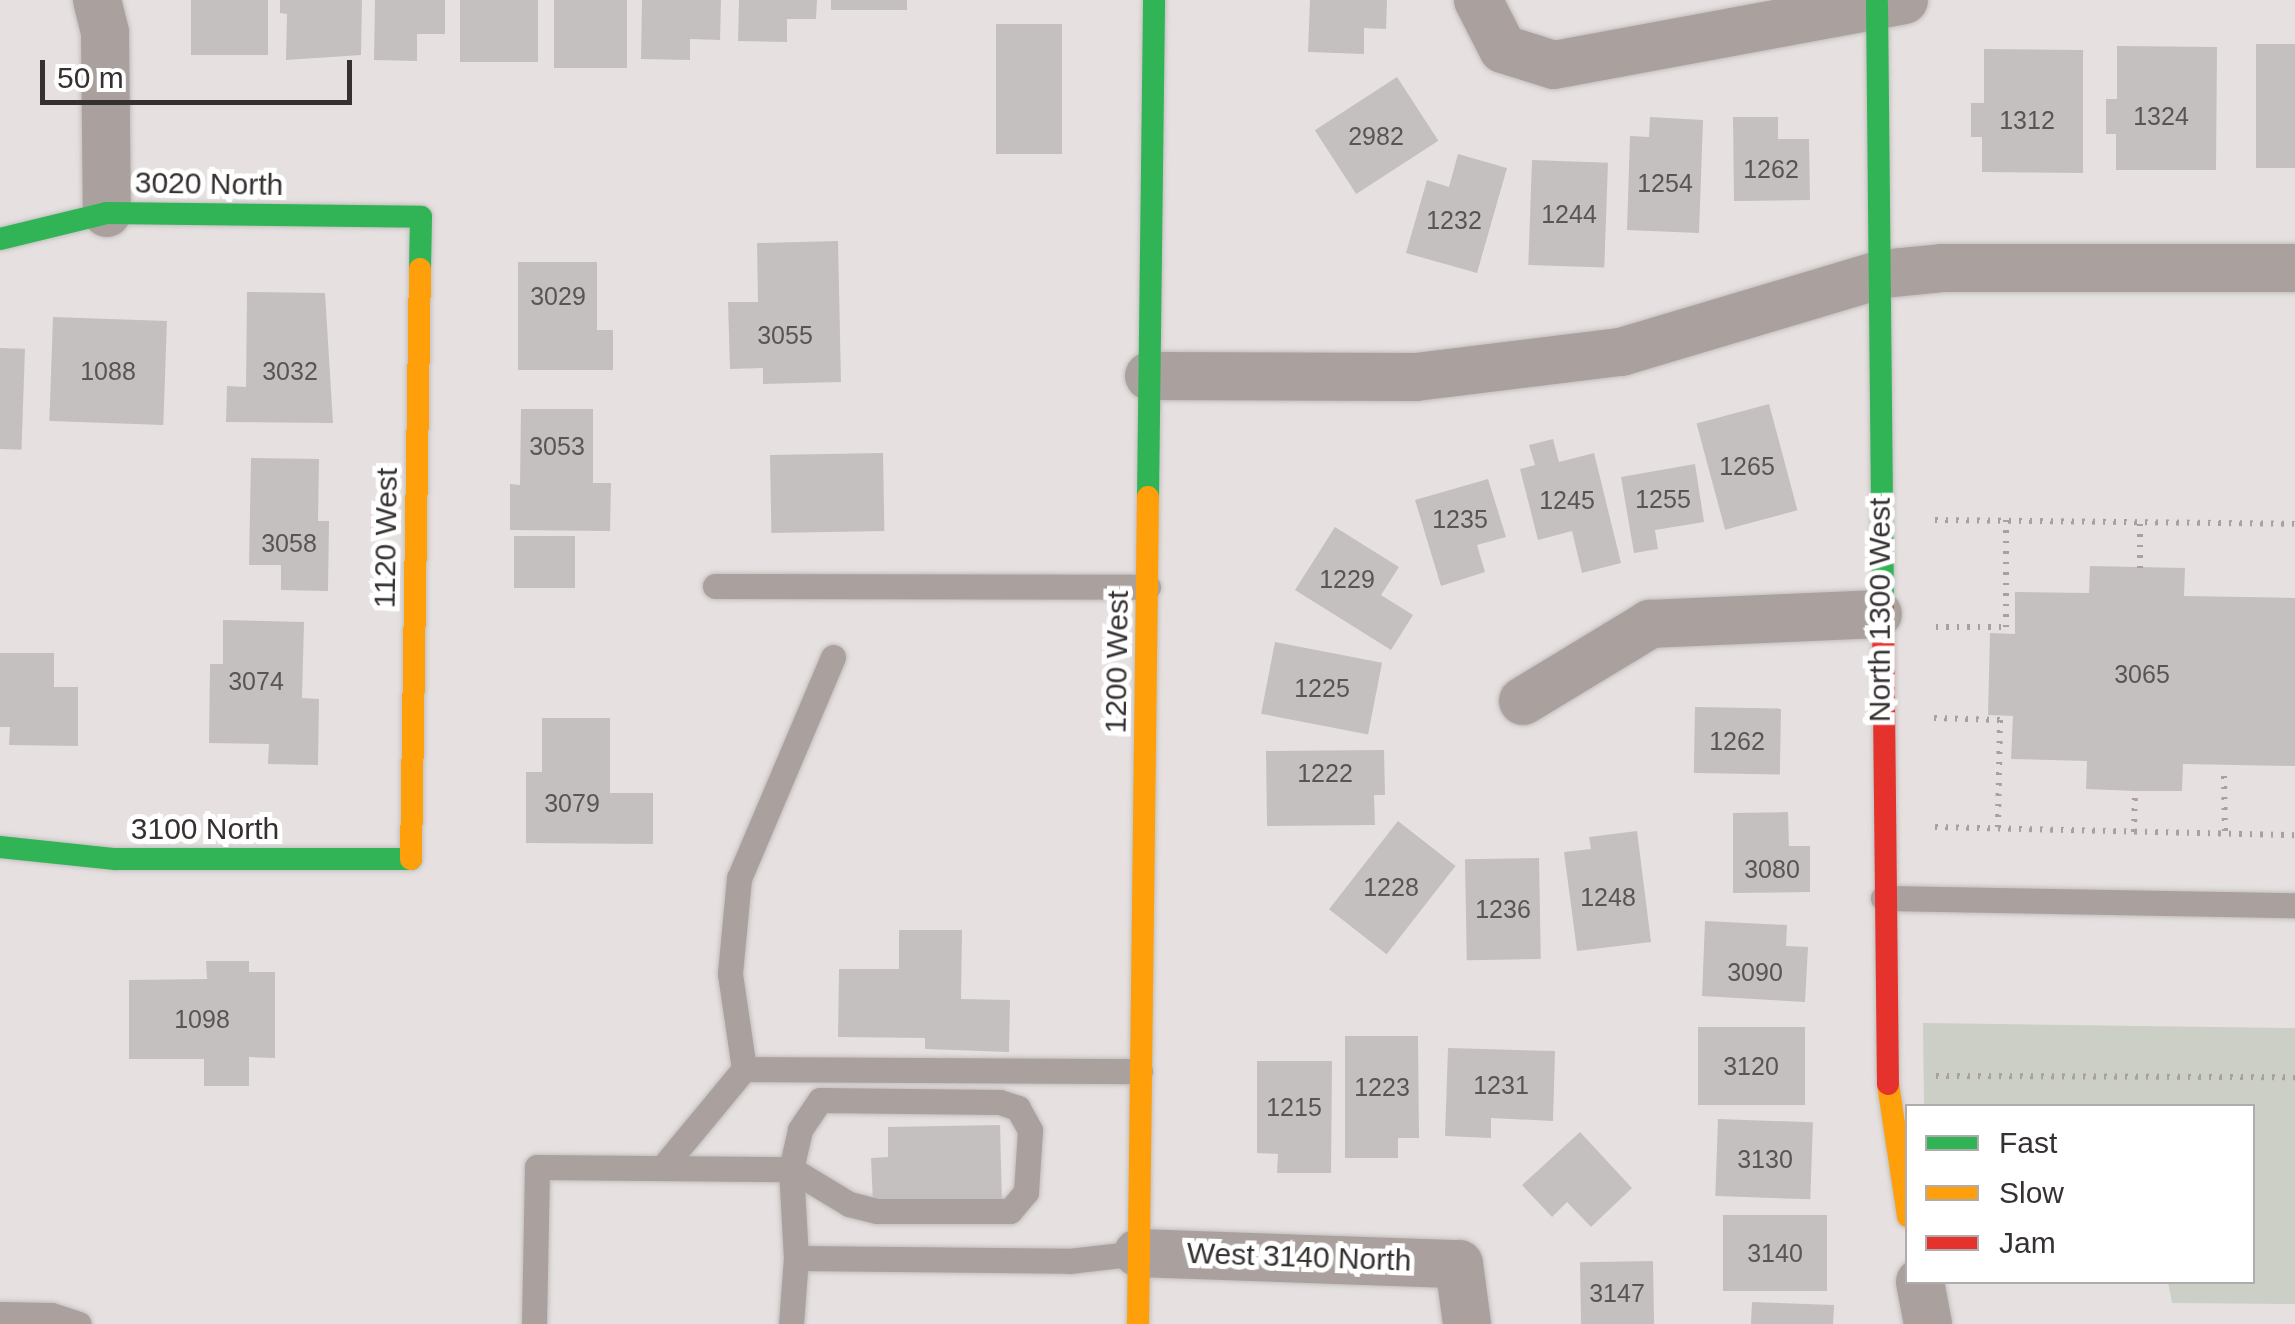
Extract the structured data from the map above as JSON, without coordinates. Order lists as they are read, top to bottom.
{
  "streets": {
    "street": [
      "3020 North",
      "1120 West",
      "North 1300 West",
      "1200 West",
      "3100 North",
      "West 3140 North"
    ]
  },
  "crossings": [
    ["3020 North", "1120 West"],
    ["1120 West", "3100 North"],
    ["1200 West", "West 3140 North"]
  ],
  "house_numbers": [
    "1324",
    "1312",
    "2982",
    "1262",
    "1254",
    "1244",
    "1232",
    "3029",
    "3055",
    "1088",
    "3032",
    "3053",
    "1265",
    "1255",
    "1245",
    "1235",
    "3058",
    "1229",
    "3065",
    "3074",
    "1225",
    "1262",
    "1222",
    "3079",
    "3080",
    "1228",
    "1248",
    "1236",
    "3090",
    "1098",
    "3120",
    "1231",
    "1223",
    "1215",
    "3130",
    "3140",
    "3147"
  ],
  "legend": ["Fast", "Slow", "Jam"],
  "scale_bar": "50 m"
}
